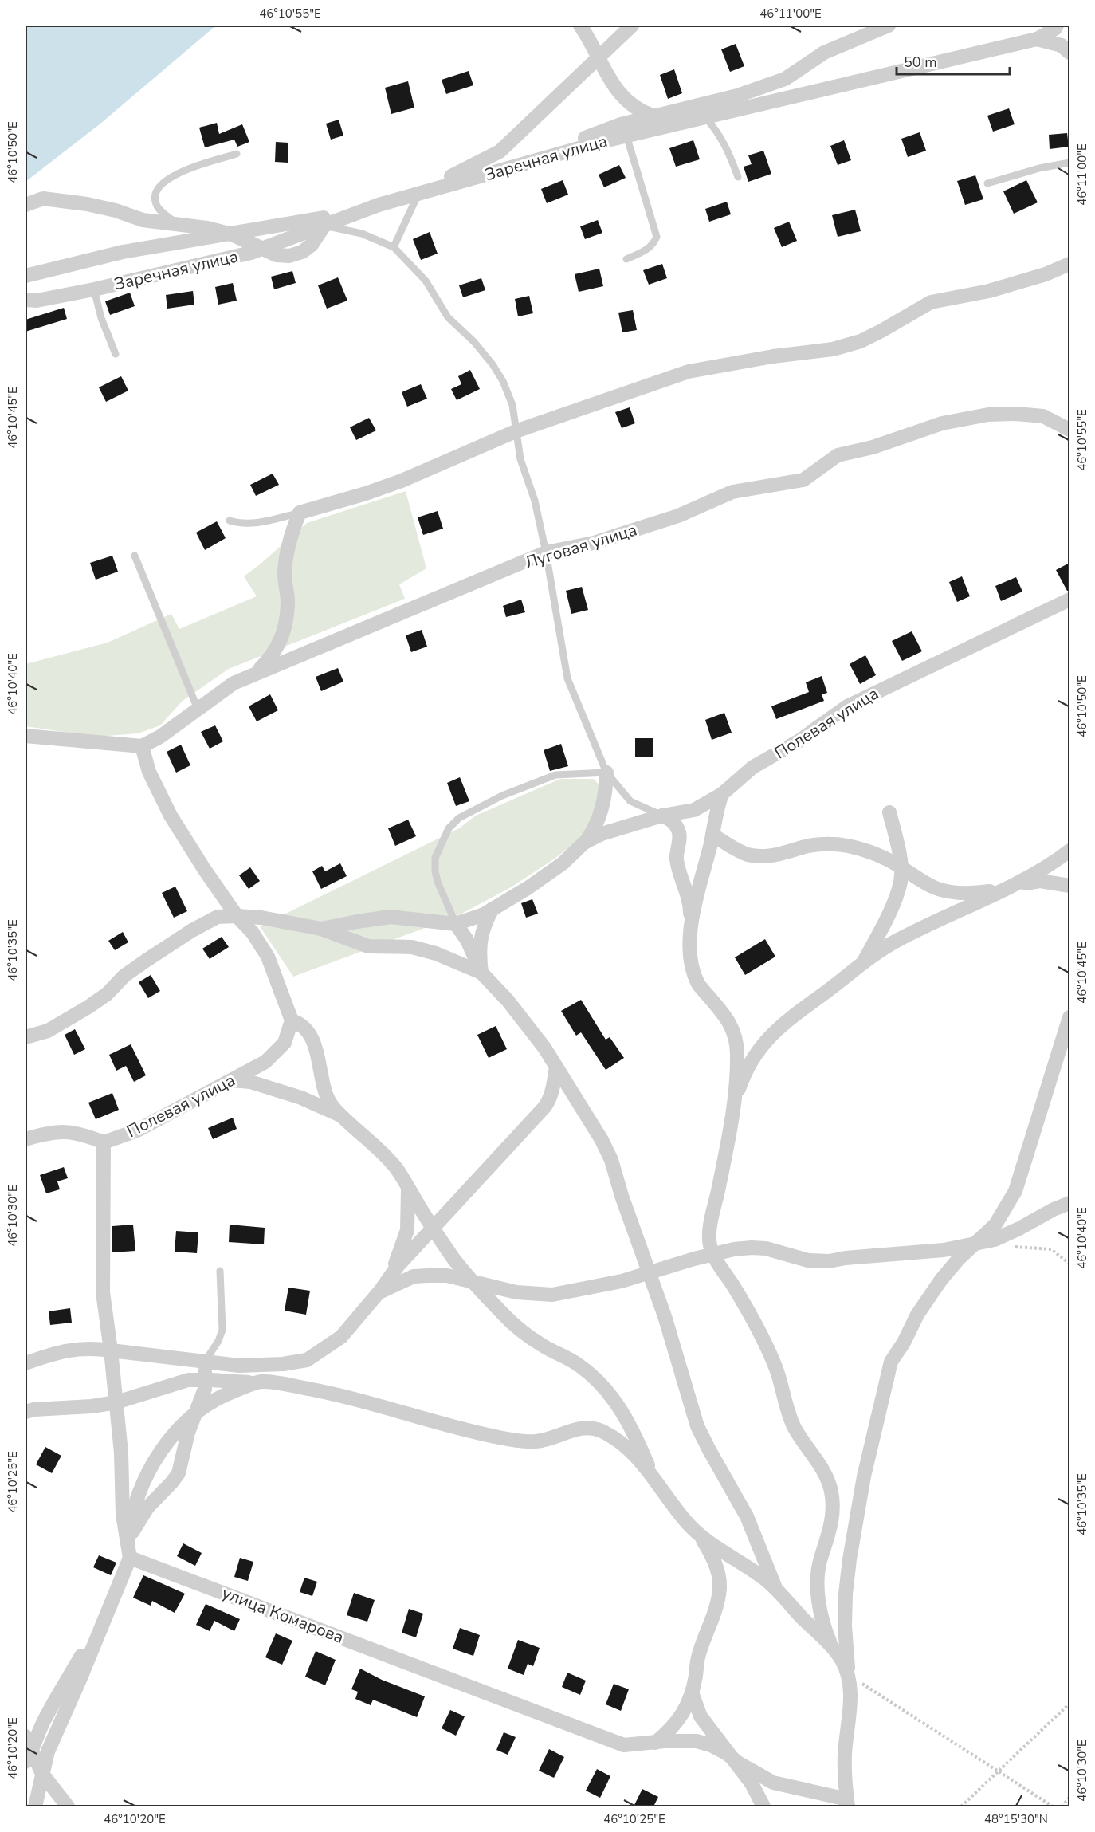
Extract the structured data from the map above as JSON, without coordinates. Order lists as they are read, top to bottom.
{
  "streets": {
    "street": [
      "Заречная улица",
      "Луговая улица",
      "Полевая улица",
      "улица Комарова"
    ]
  },
  "scale_bar": "50 m",
  "coordinates": [
    "46°10'55\"E",
    "46°11'00\"E",
    "46°10'50\"E",
    "46°10'45\"E",
    "46°10'40\"E",
    "46°10'35\"E",
    "46°10'30\"E",
    "46°10'25\"E",
    "46°10'20\"E",
    "48°15'30\"N"
  ]
}
